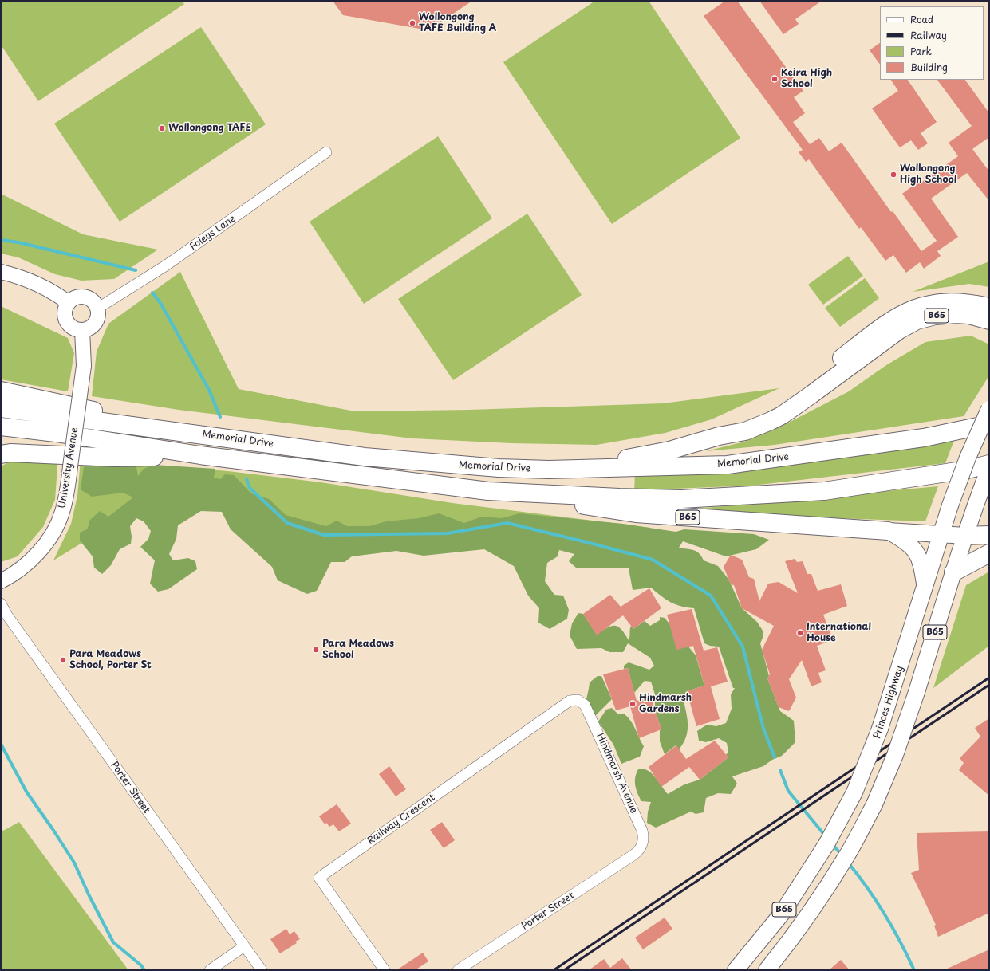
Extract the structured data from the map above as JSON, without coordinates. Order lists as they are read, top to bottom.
{
  "streets": {
    "highway": ["B65", "Memorial Drive"],
    "main road": ["University Avenue", "Princes Highway"],
    "street": [
      "Foleys Lane",
      "Hindmarsh Avenue",
      "Porter Street",
      "Railway Crescent"
    ]
  },
  "crossings": [
    ["Foleys Lane", "University Avenue"],
    ["B65", "Memorial Drive"],
    ["B65", "Princes Highway"],
    ["Hindmarsh Avenue", "Porter Street"],
    ["Hindmarsh Avenue", "Railway Crescent"]
  ],
  "places": [
    "Wollongong TAFE Building A",
    "Keira High School",
    "Wollongong TAFE",
    "Wollongong High School",
    "International House",
    "Para Meadows School",
    "Para Meadows School, Porter St",
    "Hindmarsh Gardens"
  ],
  "legend": [
    "Road",
    "Railway",
    "Park",
    "Building"
  ]
}
